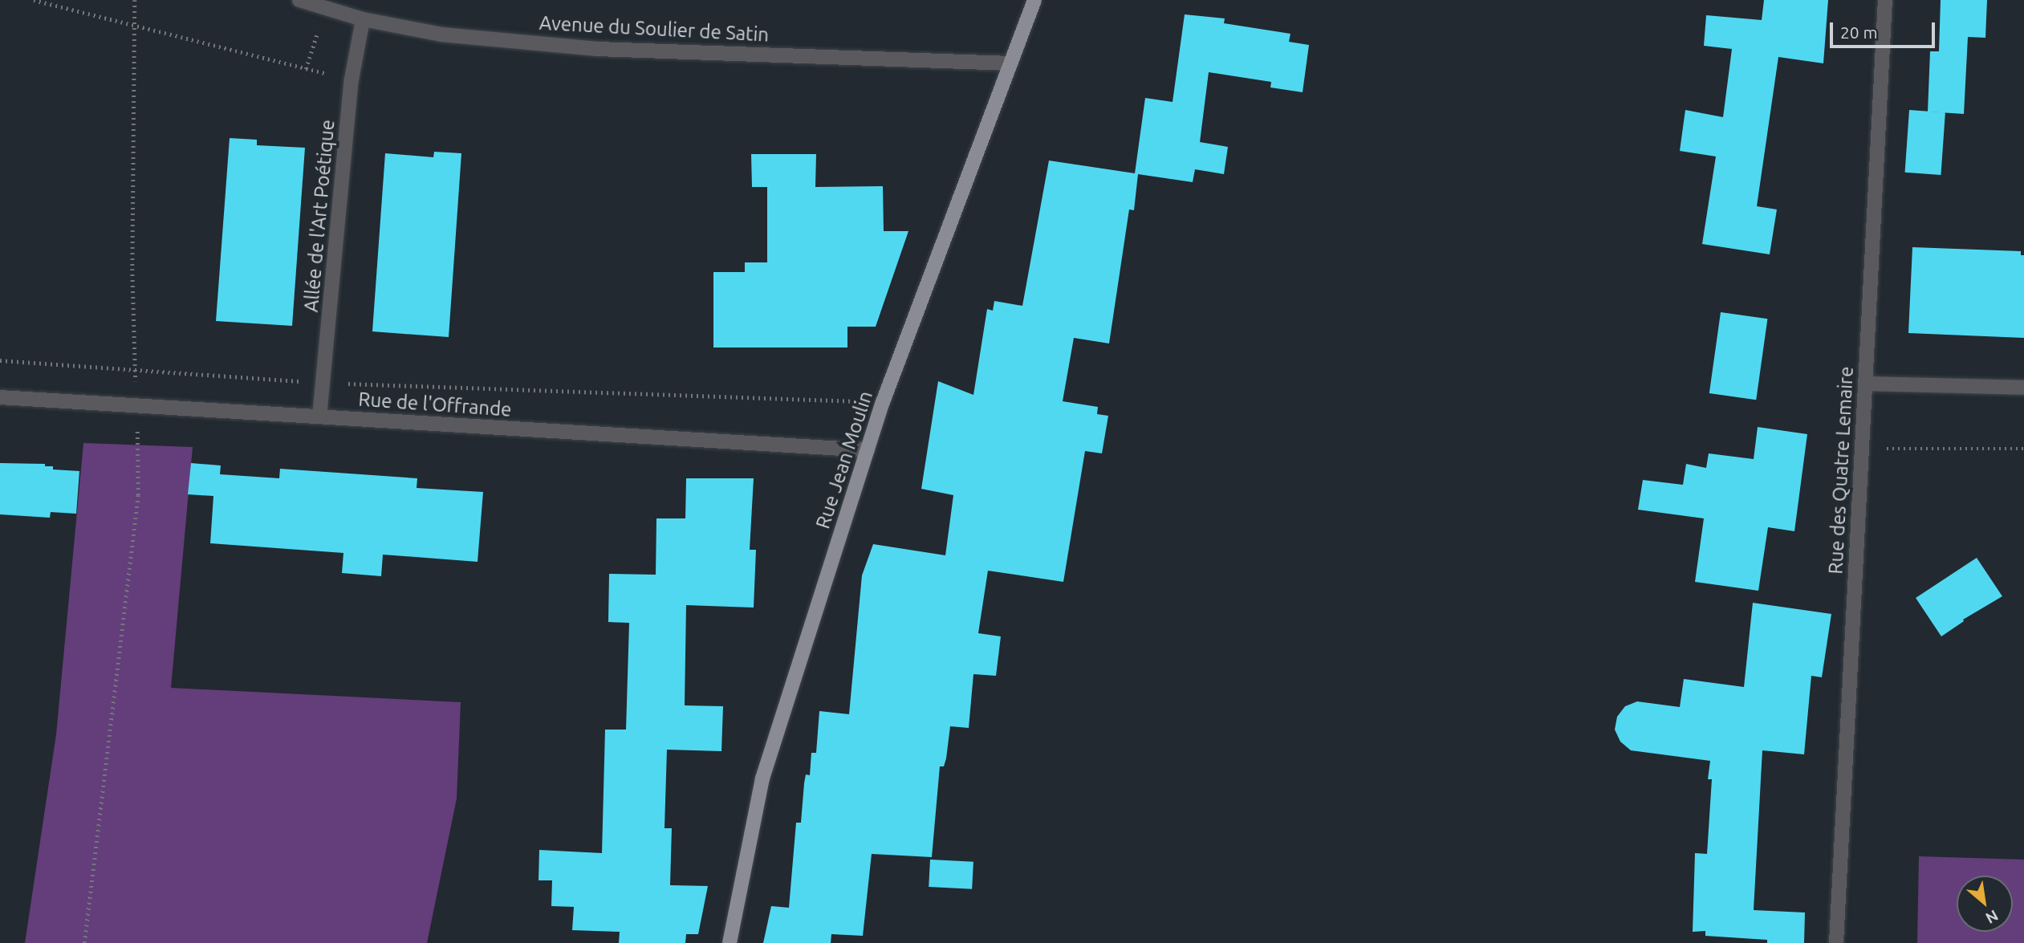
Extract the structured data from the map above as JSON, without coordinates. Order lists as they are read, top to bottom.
{
  "streets": {
    "main road": ["Rue Jean Moulin"],
    "street": [
      "Avenue du Soulier de Satin",
      "Allée de l'Art Poétique",
      "Rue de l'Offrande",
      "Rue des Quatre Lemaire"
    ]
  },
  "crossings": [
    ["Avenue du Soulier de Satin", "Allée de l'Art Poétique"],
    ["Avenue du Soulier de Satin", "Rue Jean Moulin"],
    ["Allée de l'Art Poétique", "Rue de l'Offrande"],
    ["Rue de l'Offrande", "Rue Jean Moulin"]
  ],
  "scale_bar": "20 m",
  "north": "bottom right"
}
